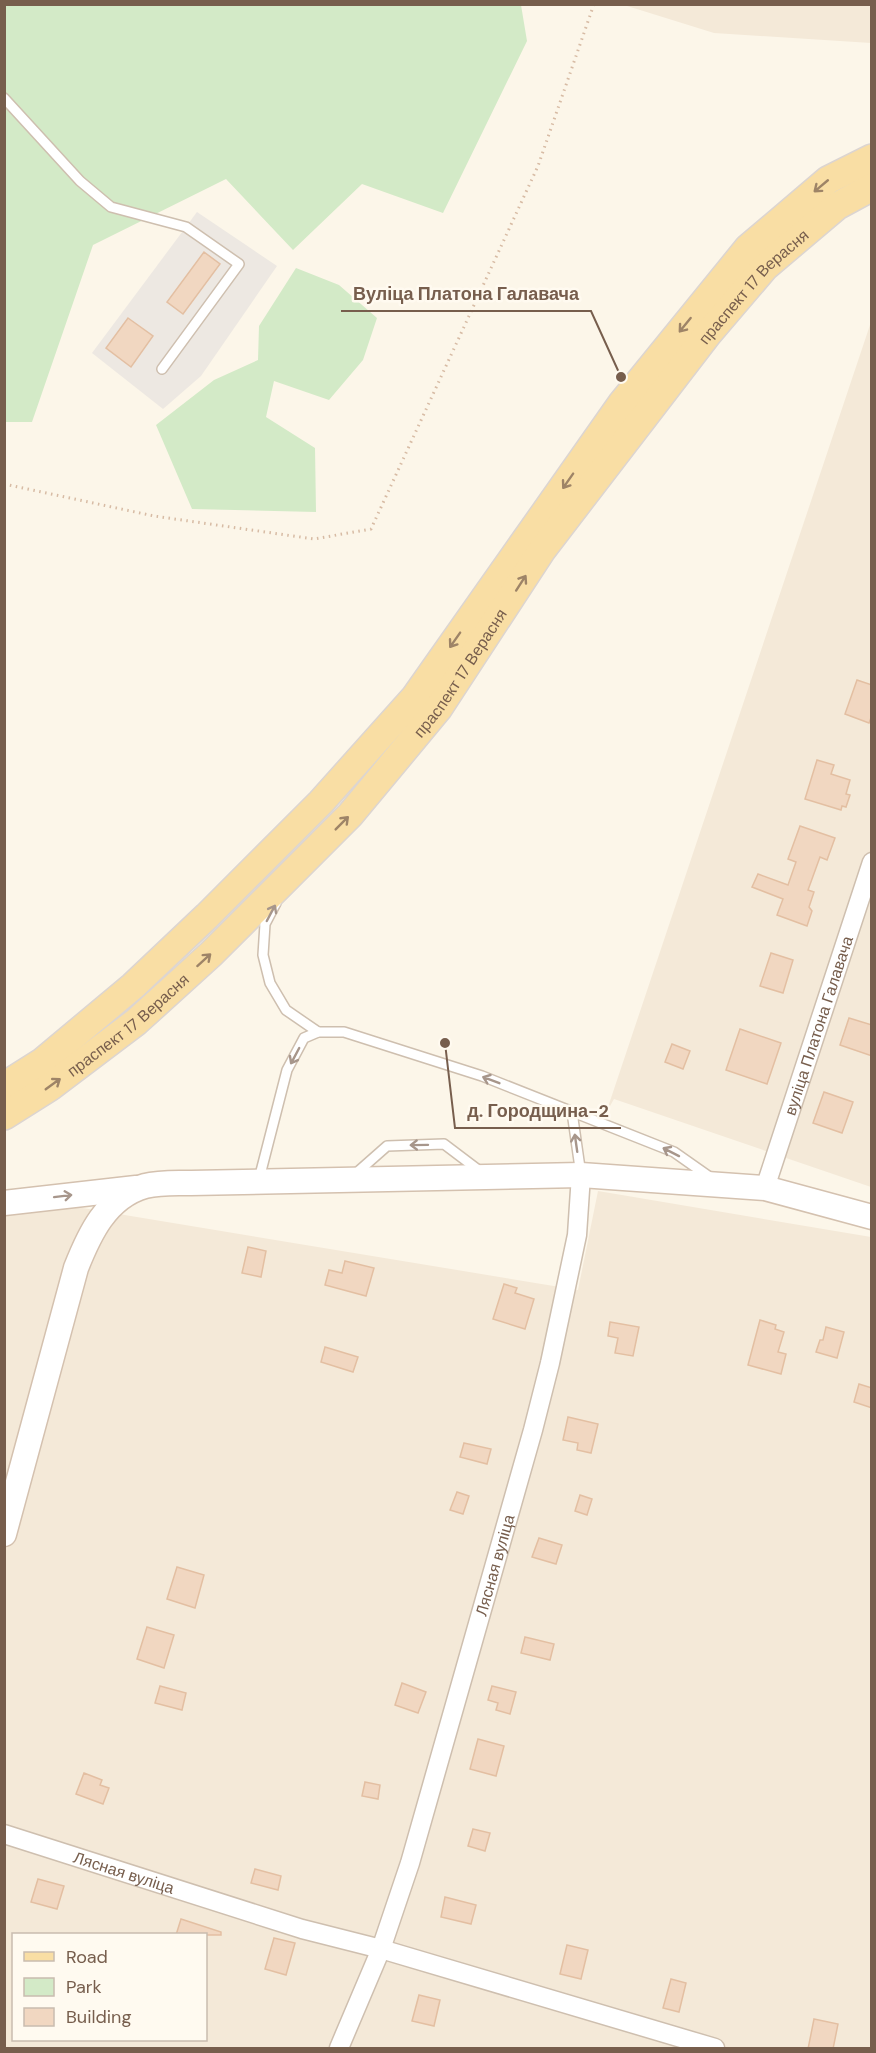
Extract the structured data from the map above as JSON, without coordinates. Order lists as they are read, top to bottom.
{
  "streets": {
    "main road": ["праспект 17 Верасня"],
    "street": ["вуліца Платона Галавача", "Лясная вуліца"]
  },
  "places": ["Вуліца Платона Галавача", "д. Городщина-2"],
  "legend": ["Road", "Park", "Building"]
}
